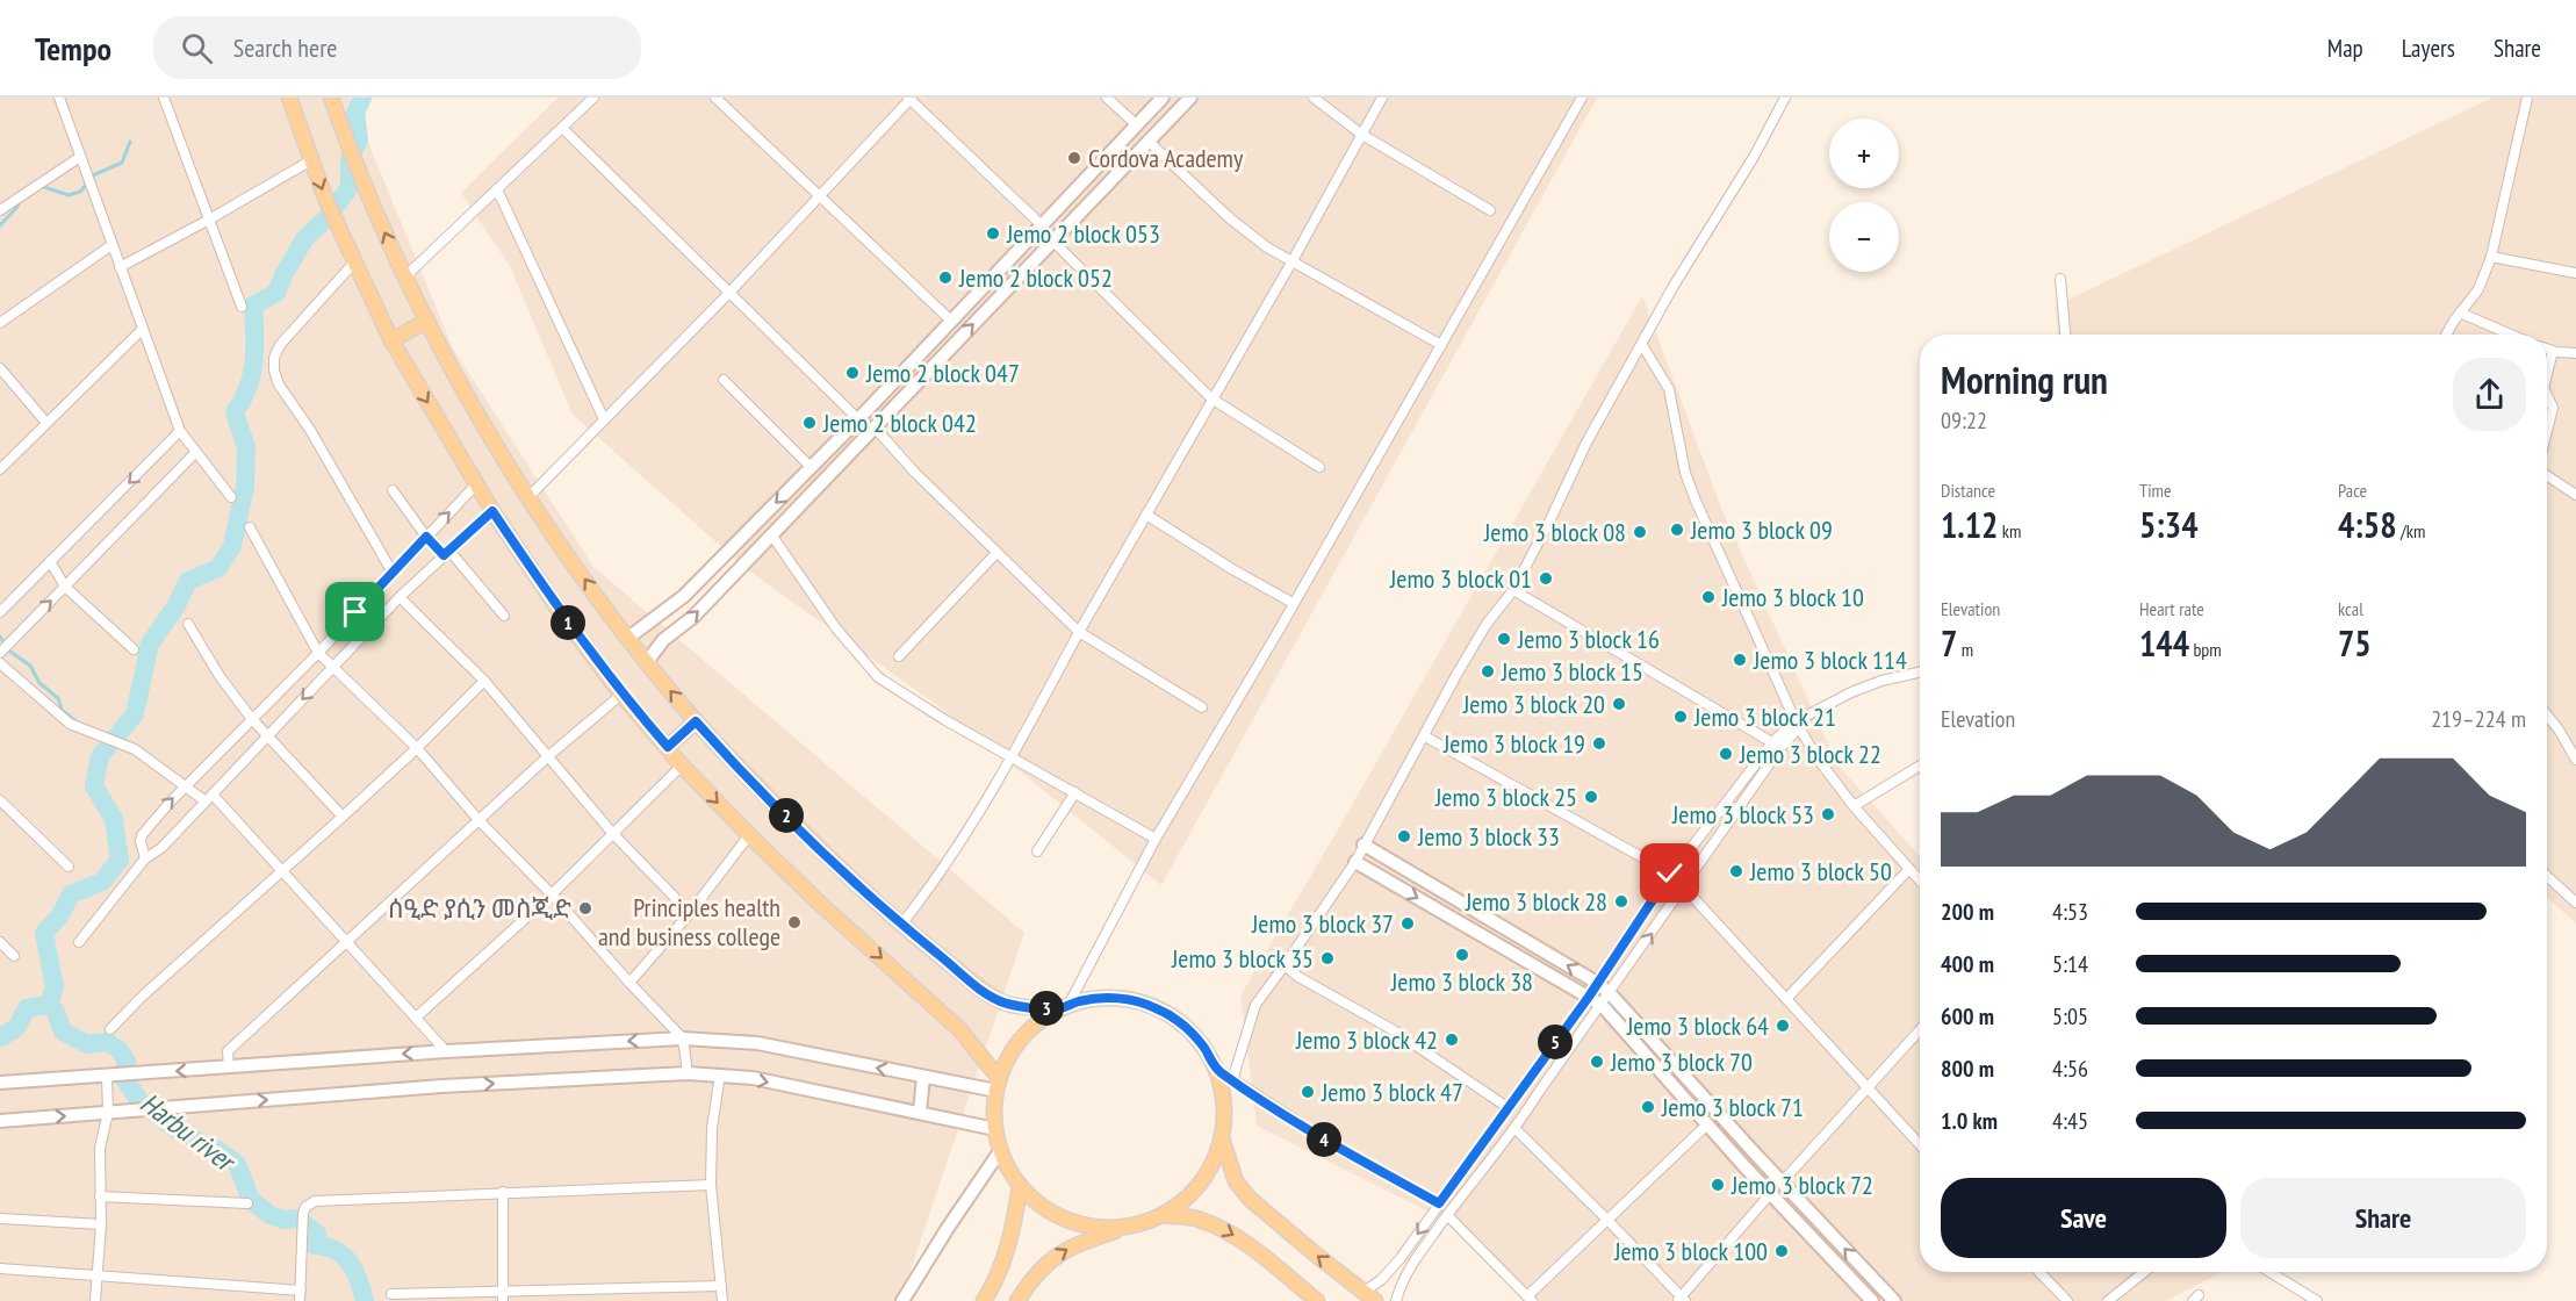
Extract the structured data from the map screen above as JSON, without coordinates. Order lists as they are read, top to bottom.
{
  "water": ["Harbu river"],
  "places": [
    "Cordova Academy",
    "Jemo 2 block 053",
    "Jemo 2 block 052",
    "Jemo 2 block 047",
    "Jemo 2 block 042",
    "Jemo 3 block 09",
    "Jemo 3 block 08",
    "Jemo 3 block 01",
    "Jemo 3 block 10",
    "Jemo 3 block 16",
    "Jemo 3 block 114",
    "Jemo 3 block 15",
    "Jemo 3 block 20",
    "Jemo 3 block 21",
    "Jemo 3 block 19",
    "Jemo 3 block 22",
    "Jemo 3 block 25",
    "Jemo 3 block 53",
    "Jemo 3 block 33",
    "Jemo 3 block 50",
    "Jemo 3 block 28",
    "ሰዒድ ያሲን መስጂድ",
    "Principles health and business college",
    "Jemo 3 block 37",
    "Jemo 3 block 38",
    "Jemo 3 block 35",
    "Jemo 3 block 64",
    "Jemo 3 block 42",
    "Jemo 3 block 70",
    "Jemo 3 block 47",
    "Jemo 3 block 71",
    "Jemo 3 block 72",
    "Jemo 3 block 100"
  ],
  "page": {
    "header": "Tempo",
    "search": "Search here",
    "nav": ["Map", "Layers", "Share"],
    "map_buttons": ["+", "−"],
    "heading": ["Morning run", "09:22"],
    "stats": [
      ["Distance", "1.12 km"],
      ["Time", "5:34"],
      ["Pace", "4:58 /km"],
      ["Elevation", "7 m"],
      ["Heart rate", "144 bpm"],
      ["kcal", "75"]
    ],
    "pins": [
      "1",
      "2",
      "3",
      "5",
      "4"
    ],
    "chart": ["Elevation", "219–224 m"],
    "list": [
      {
        "name": "200 m",
        "note": "4:53"
      },
      {
        "name": "400 m",
        "note": "5:14"
      },
      {
        "name": "600 m",
        "note": "5:05"
      },
      {
        "name": "800 m",
        "note": "4:56"
      },
      {
        "name": "1.0 km",
        "note": "4:45"
      }
    ],
    "buttons": ["Save", "Share"]
  }
}
